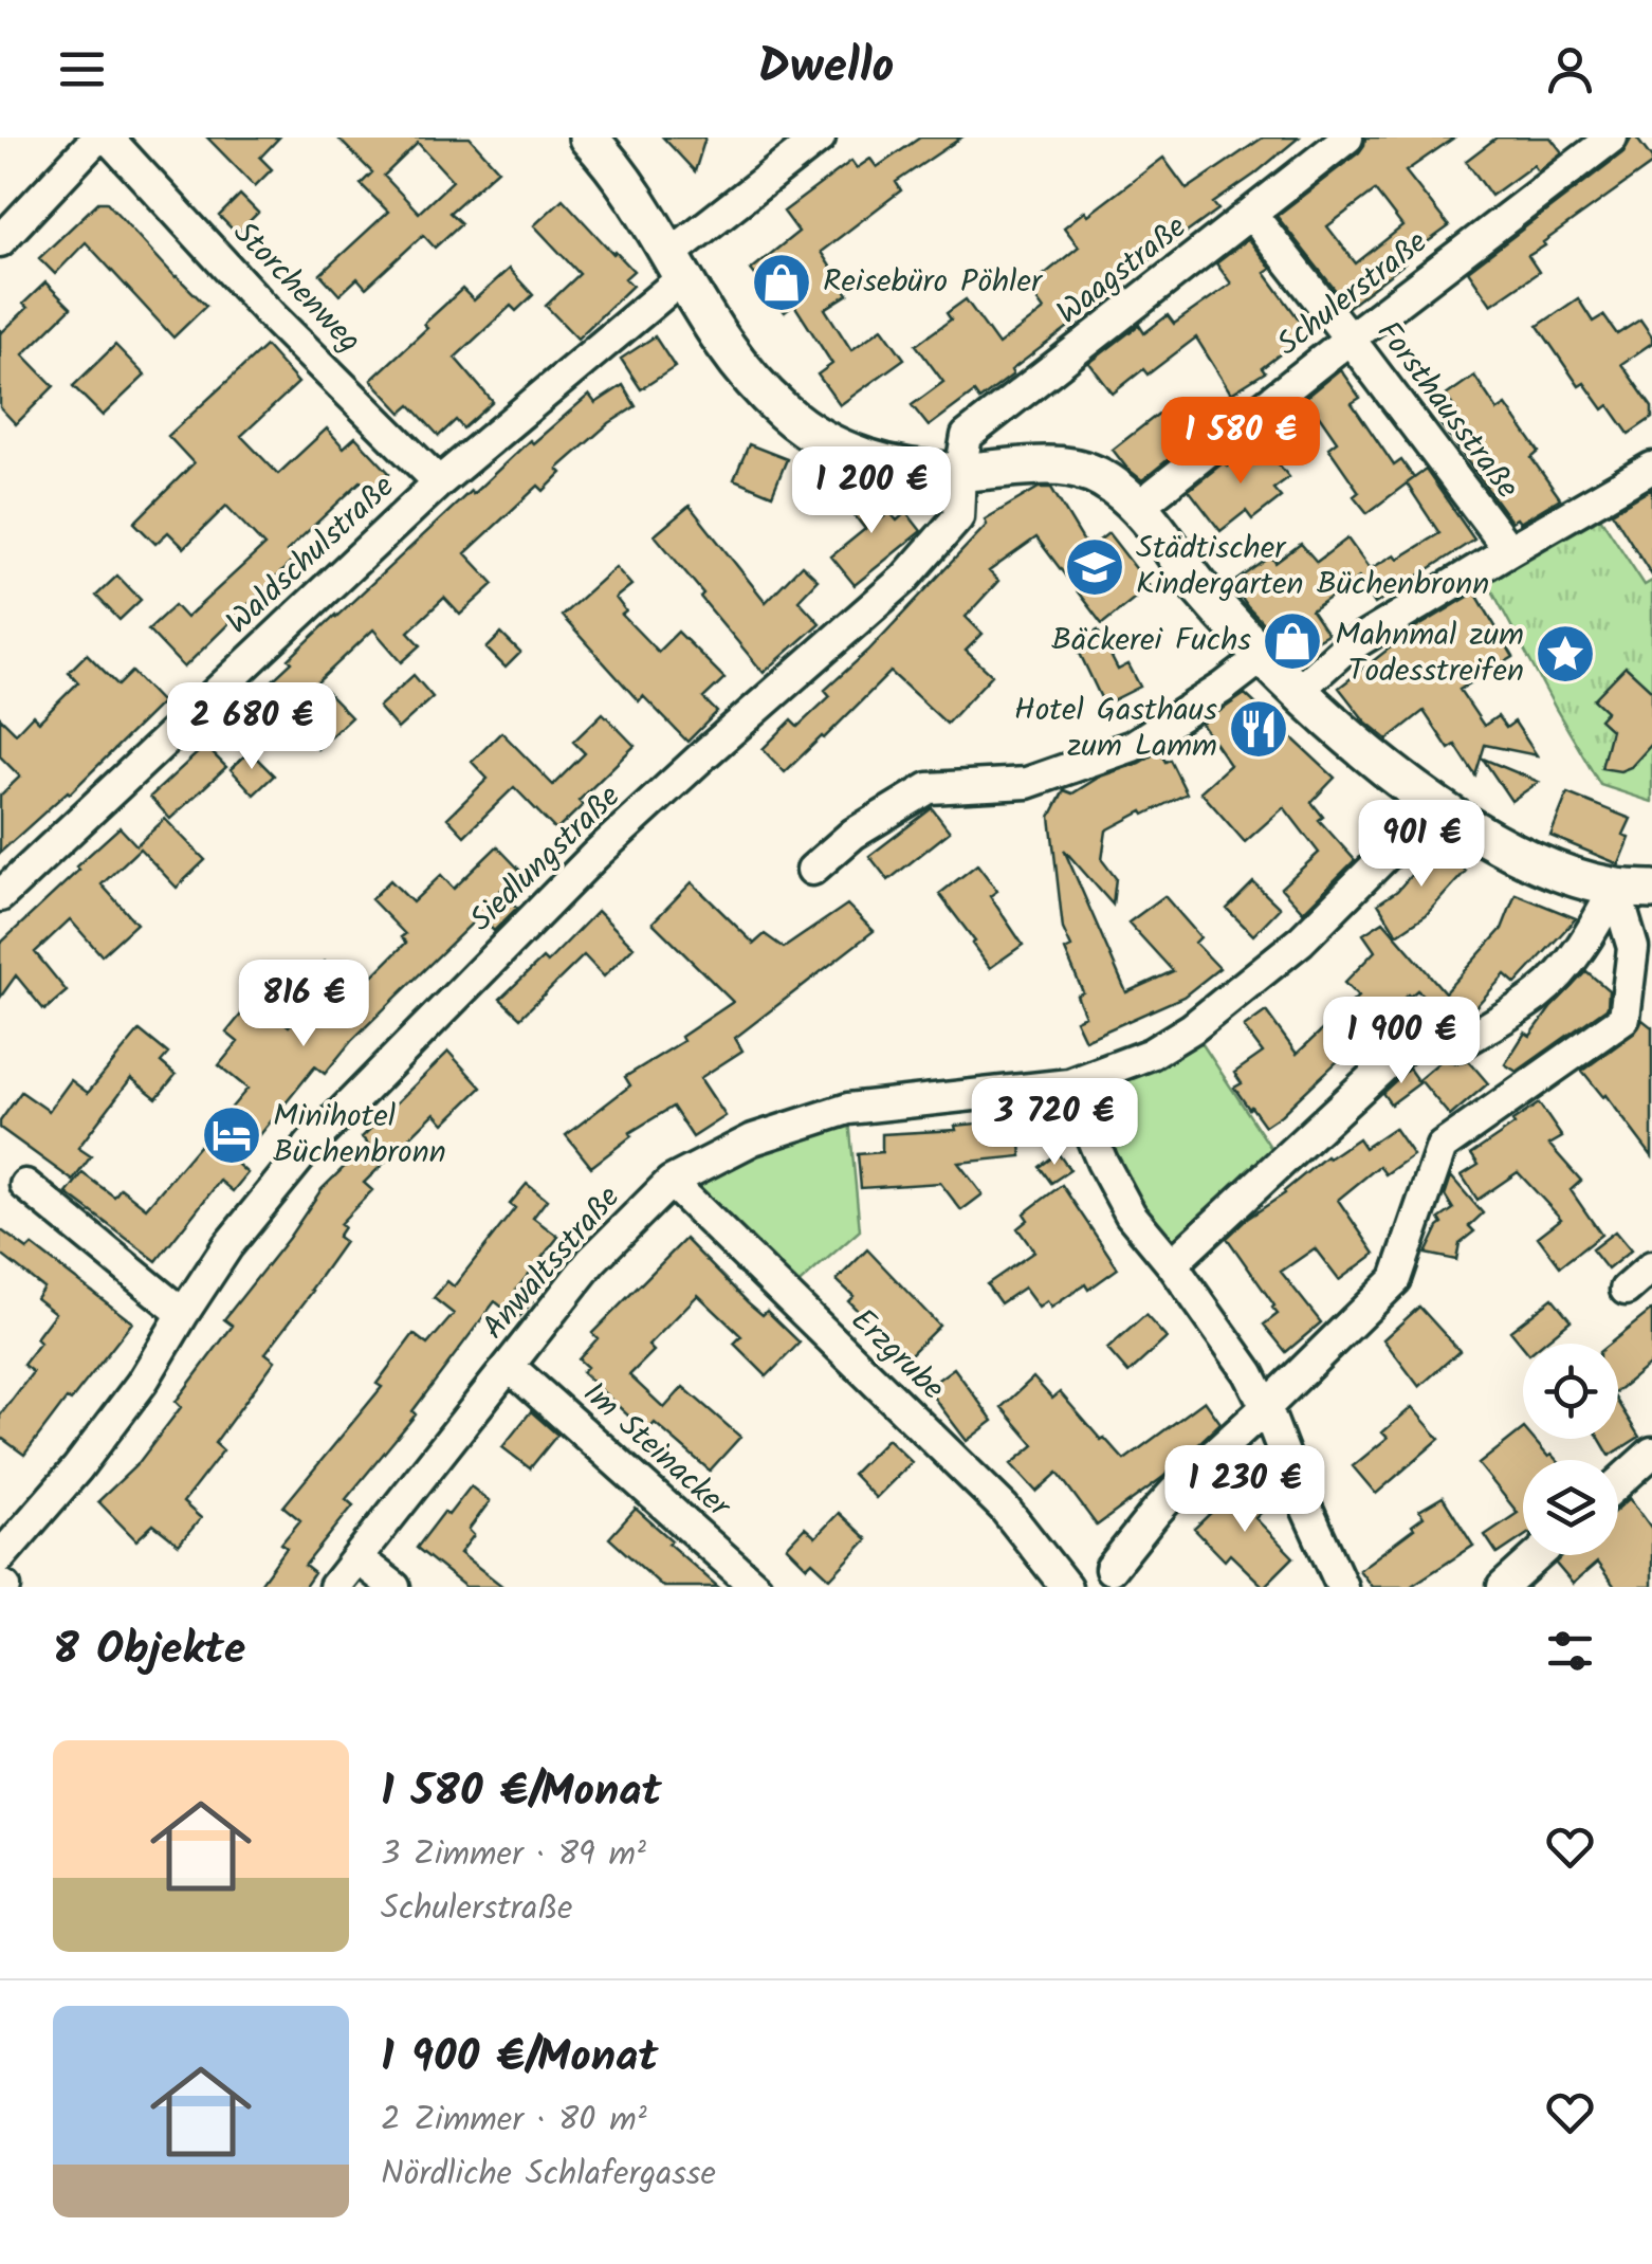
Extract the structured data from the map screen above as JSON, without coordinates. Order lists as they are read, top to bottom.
{
  "streets": {
    "street": [
      "Waagstraße",
      "Storchenweg",
      "Schulerstraße",
      "Forsthausstraße",
      "Waldschulstraße",
      "Siedlungstraße",
      "Anwaltsstraße",
      "Erzgrube",
      "Im Steinacker"
    ]
  },
  "crossings": [
    ["Waagstraße", "Forsthausstraße"],
    ["Waagstraße", "Siedlungstraße"],
    ["Storchenweg", "Waldschulstraße"],
    ["Schulerstraße", "Forsthausstraße"],
    ["Anwaltsstraße", "Erzgrube"],
    ["Anwaltsstraße", "Im Steinacker"]
  ],
  "places": {
    "shop": ["Reisebüro Pöhler", "Bäckerei Fuchs"],
    "school or university": ["Städtischer Kindergarten Büchenbronn"],
    "place": ["Mahnmal zum Todesstreifen"],
    "restaurant": ["Hotel Gasthaus zum Lamm"],
    "hotel": ["Minihotel Büchenbronn"]
  },
  "page": {
    "header": "Dwello",
    "price": [
      "1 580 €",
      "1 200 €",
      "2 680 €",
      "901 €",
      "816 €",
      "1 900 €",
      "3 720 €",
      "1 230 €"
    ],
    "heading": "8 Objekte",
    "list": [
      {
        "name": "1 580 €/Monat",
        "note": "3 Zimmer · 89 m² · Schulerstraße"
      },
      {
        "name": "1 900 €/Monat",
        "note": "2 Zimmer · 80 m² · Nördliche Schlafergasse"
      }
    ]
  }
}
